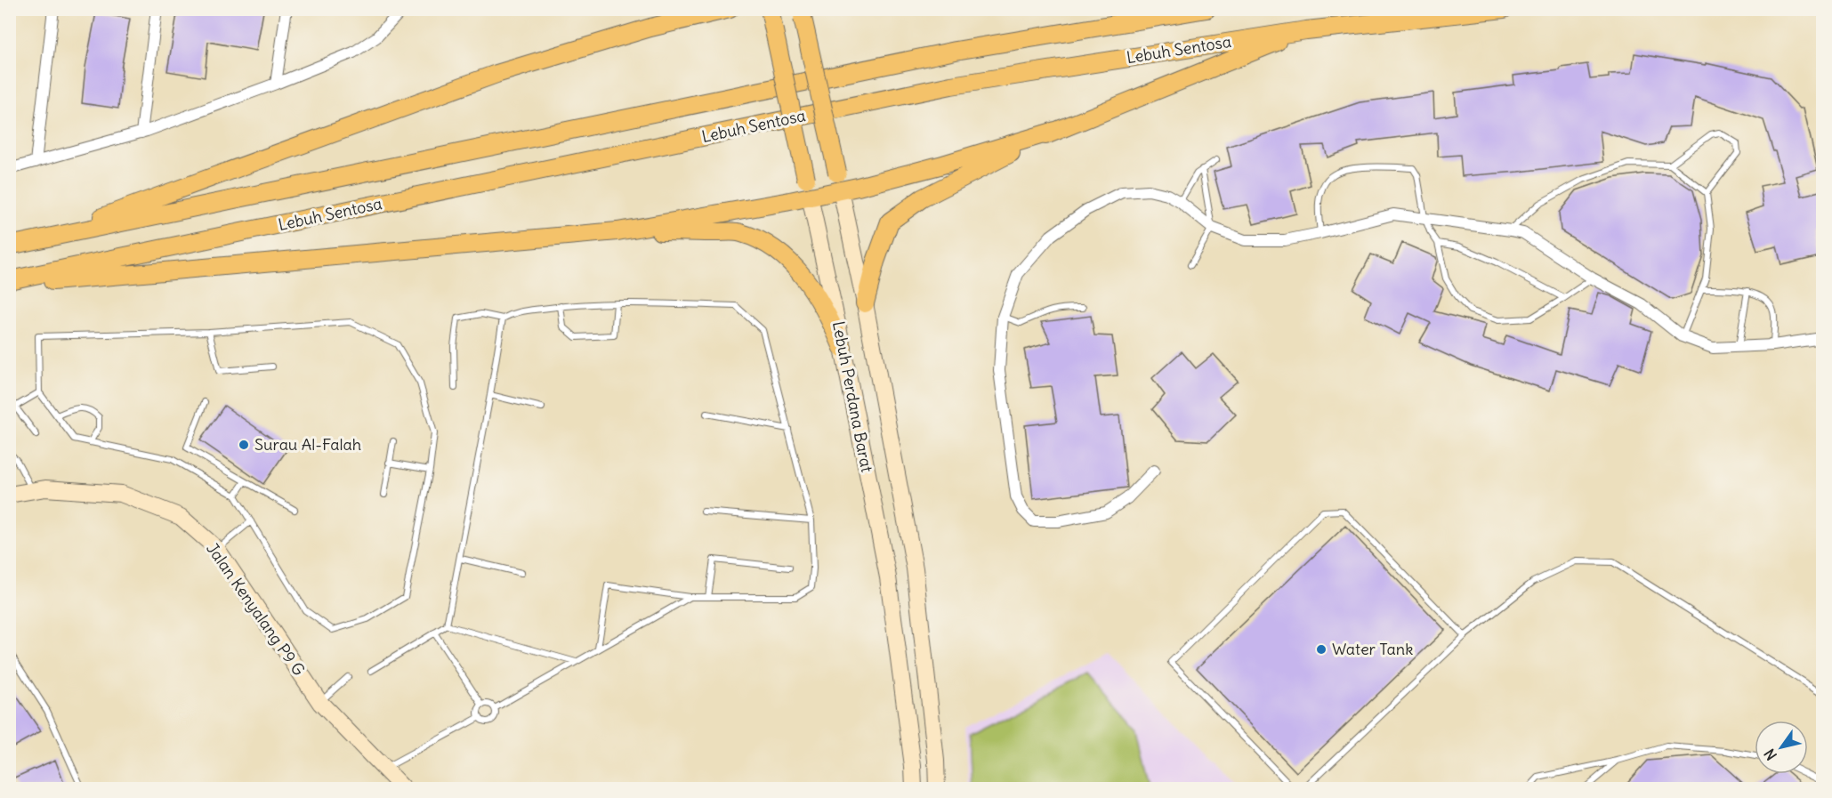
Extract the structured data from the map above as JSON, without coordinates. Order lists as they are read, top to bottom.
{
  "streets": {
    "main road": ["Lebuh Sentosa", "Lebuh Perdana Barat"],
    "street": ["Jalan Kenyalang P9 G"]
  },
  "places": ["Surau Al-Falah", "Water Tank"],
  "north": "bottom left"
}
